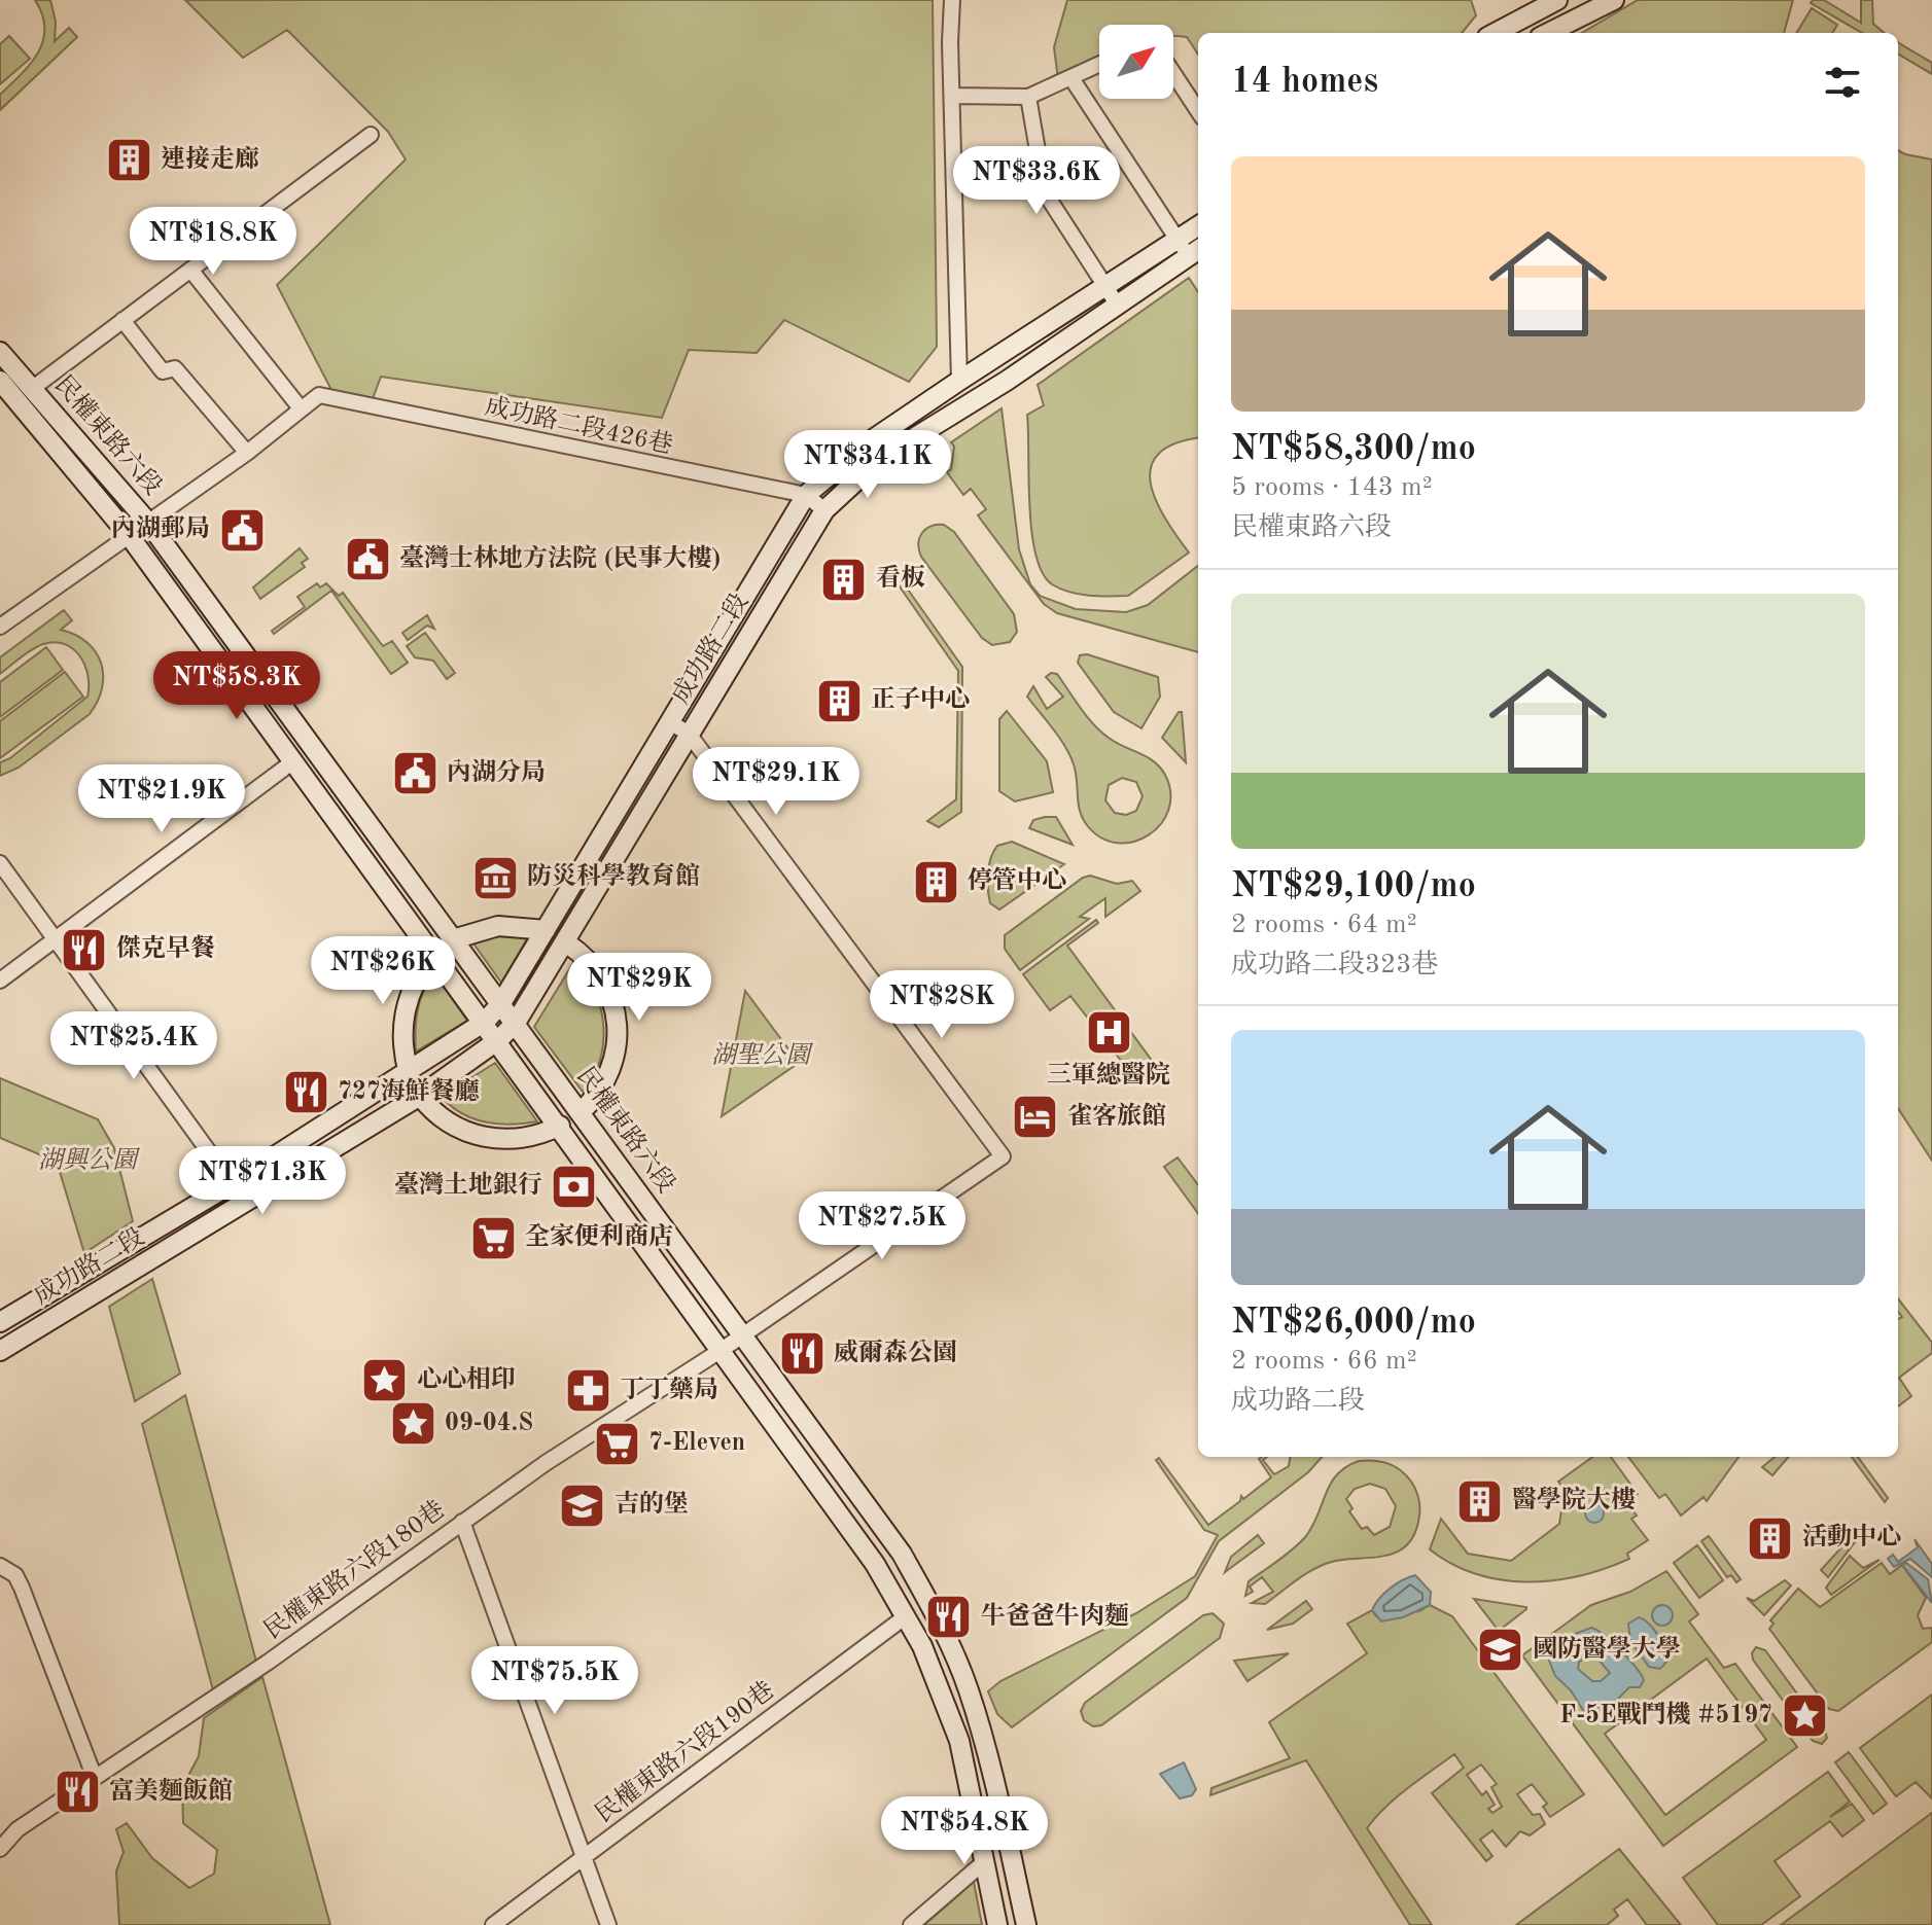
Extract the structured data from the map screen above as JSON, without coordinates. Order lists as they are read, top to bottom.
{
  "streets": {
    "main road": ["民權東路六段", "成功路二段"],
    "street": ["成功路二段426巷", "民權東路六段180巷", "民權東路六段190巷"]
  },
  "crossings": [
    ["成功路二段426巷", "成功路二段"],
    ["民權東路六段", "成功路二段"],
    ["民權東路六段", "民權東路六段180巷"],
    ["民權東路六段", "民權東路六段190巷"],
    ["成功路二段", "民權東路六段180巷"]
  ],
  "parks": ["湖聖公園", "湖興公園"],
  "places": {
    "building": [
      "連接走廊",
      "看板",
      "正子中心",
      "停管中心",
      "醫學院大樓",
      "活動中心"
    ],
    "public building": ["內湖郵局", "臺灣士林地方法院 (民事大樓)", "內湖分局"],
    "museum": ["防災科學教育館"],
    "restaurant": [
      "傑克早餐",
      "727海鮮餐廳",
      "威爾森公園",
      "牛爸爸牛肉麵",
      "富美麵飯館"
    ],
    "hospital": ["三軍總醫院"],
    "hotel": ["雀客旅館"],
    "bank": ["臺灣土地銀行"],
    "supermarket": ["全家便利商店", "7-Eleven"],
    "place": ["心心相印", "09-04.S", "F-5E戰鬥機 #5197"],
    "pharmacy": ["丁丁藥局"],
    "school or university": ["吉的堡", "國防醫學大學"]
  },
  "north": "top right",
  "page": {
    "heading": "14 homes",
    "list": [
      {
        "name": "NT$58,300/mo",
        "note": "5 rooms · 143 m² · 民權東路六段"
      },
      {
        "name": "NT$29,100/mo",
        "note": "2 rooms · 64 m² · 成功路二段323巷"
      },
      {
        "name": "NT$26,000/mo",
        "note": "2 rooms · 66 m² · 成功路二段"
      }
    ],
    "price": [
      "NT$33.6K",
      "NT$18.8K",
      "NT$34.1K",
      "NT$58.3K",
      "NT$29.1K",
      "NT$21.9K",
      "NT$26K",
      "NT$29K",
      "NT$28K",
      "NT$25.4K",
      "NT$71.3K",
      "NT$27.5K",
      "NT$75.5K",
      "NT$54.8K"
    ]
  }
}
